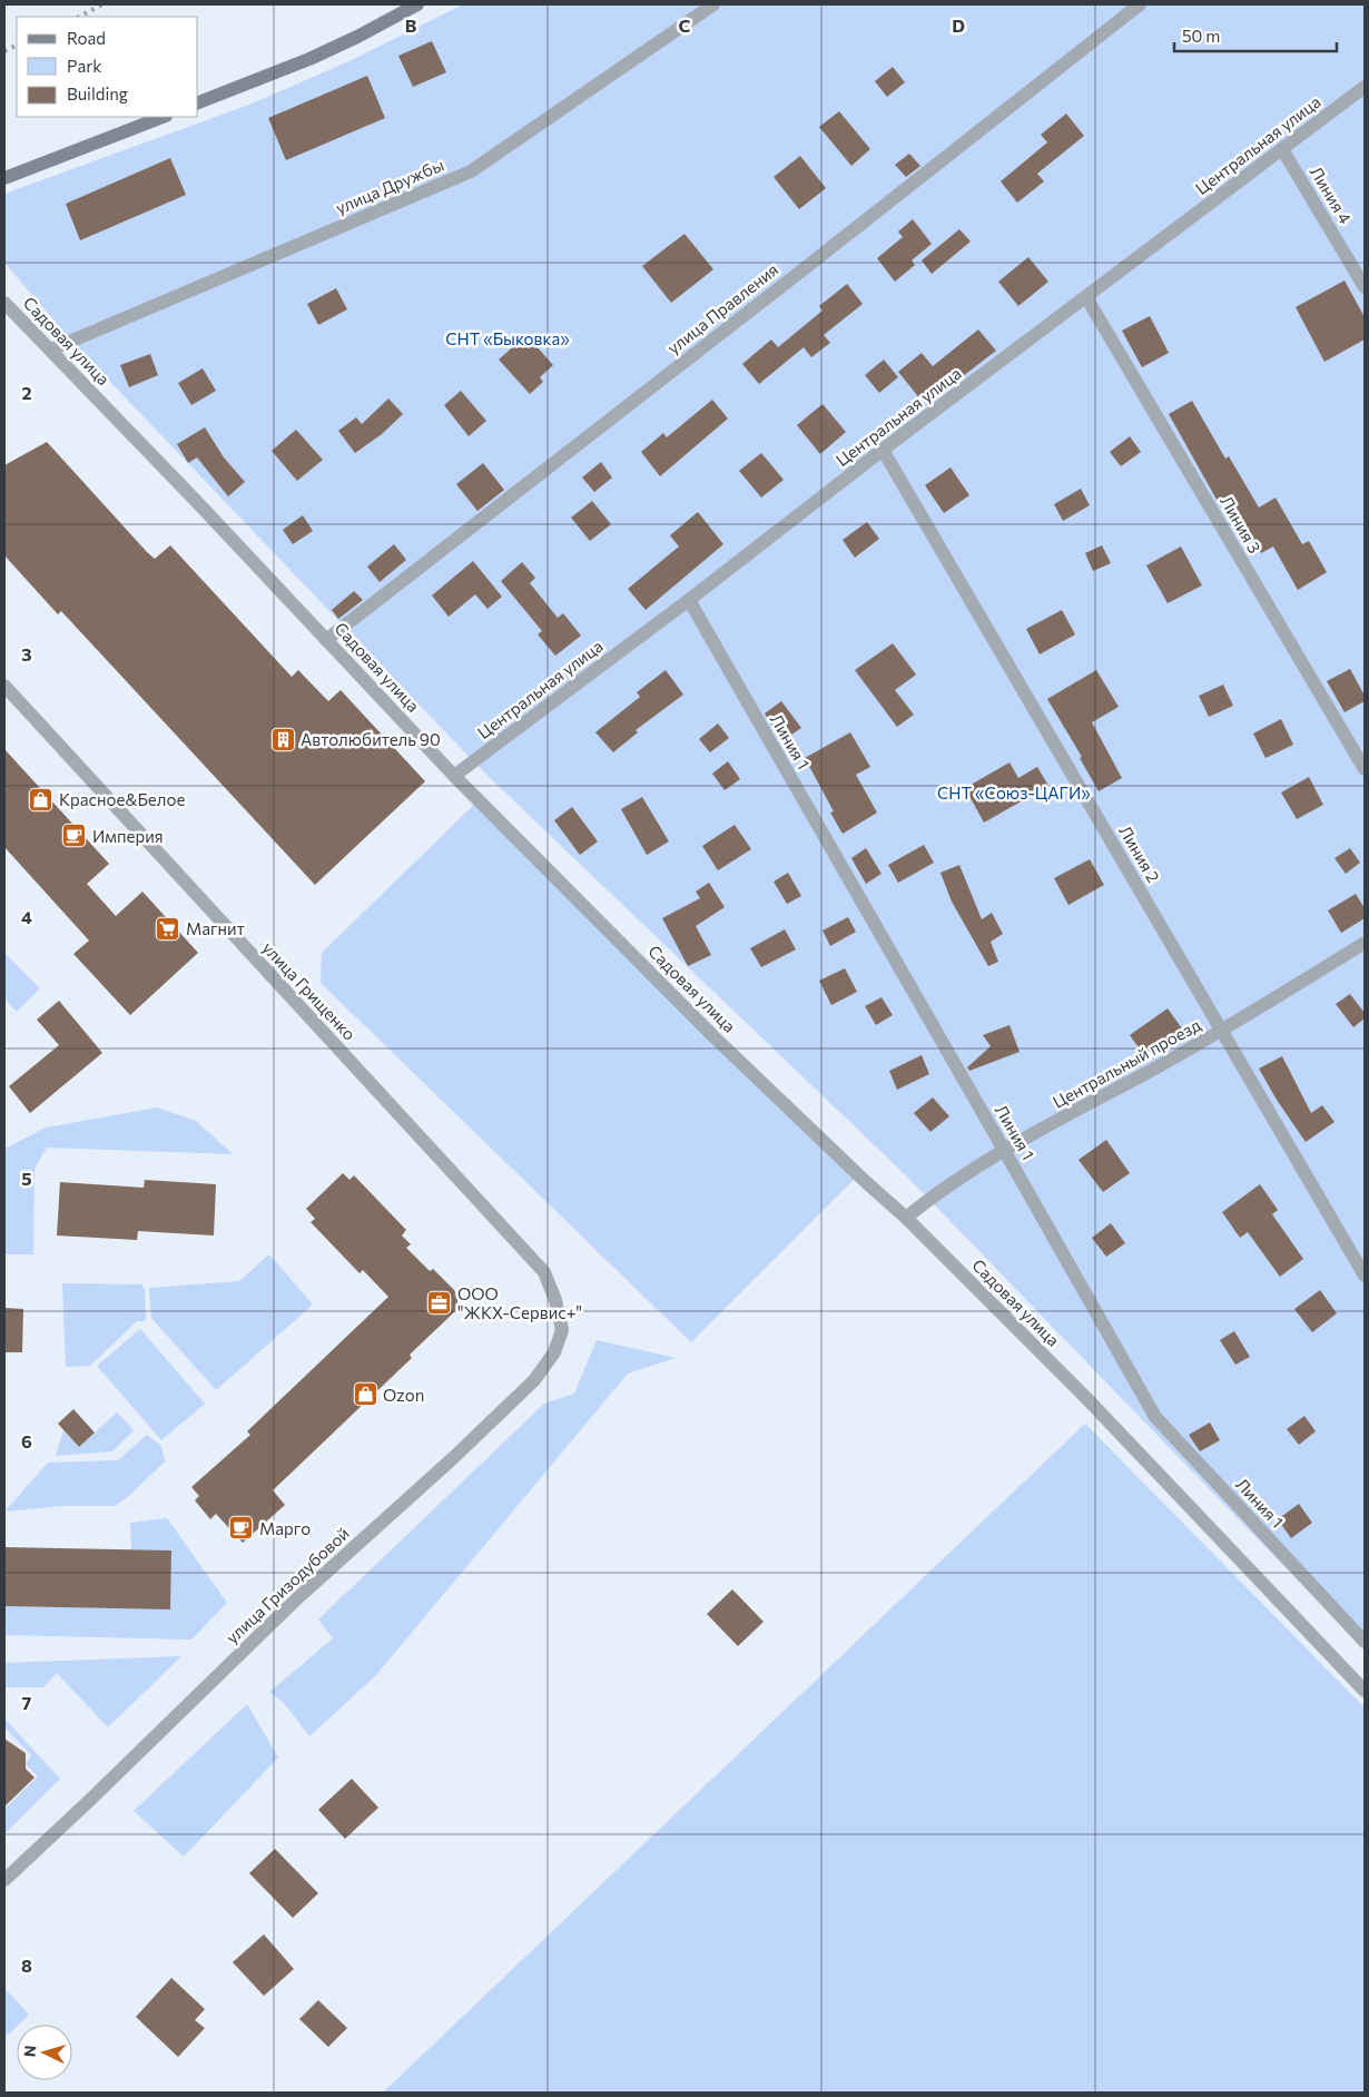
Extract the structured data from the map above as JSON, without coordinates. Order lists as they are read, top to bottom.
{
  "streets": {
    "street": [
      "Центральная улица",
      "улица Дружбы",
      "Линия 4",
      "улица Правления",
      "Садовая улица",
      "Линия 3",
      "Линия 1",
      "Линия 2",
      "улица Грищенко",
      "Центральный проезд",
      "улица Гризодубовой"
    ]
  },
  "crossings": [
    ["Центральная улица", "Линия 4"],
    ["Центральная улица", "Садовая улица"],
    ["Центральная улица", "Линия 3"],
    ["Центральная улица", "Линия 1"],
    ["Центральная улица", "Линия 2"],
    ["улица Дружбы", "Садовая улица"],
    ["улица Правления", "Садовая улица"],
    ["Садовая улица", "Центральный проезд"],
    ["Линия 1", "Центральный проезд"],
    ["Линия 2", "Центральный проезд"],
    ["улица Грищенко", "улица Гризодубовой"]
  ],
  "parks": ["СНТ «Быковка»", "СНТ «Союз-ЦАГИ»"],
  "places": {
    "building": ["Автолюбитель 90"],
    "shop": ["Красное&Белое", "Ozon"],
    "cafe": ["Империя", "Марго"],
    "supermarket": ["Магнит"],
    "office": ["ООО \"ЖКХ-Сервис+\""]
  },
  "legend": ["Road", "Park", "Building"],
  "scale_bar": "50 m",
  "north": "left",
  "grid": {
    "columns": ["B", "C", "D"],
    "rows": [
      "2",
      "3",
      "4",
      "5",
      "6",
      "7",
      "8"
    ]
  }
}
